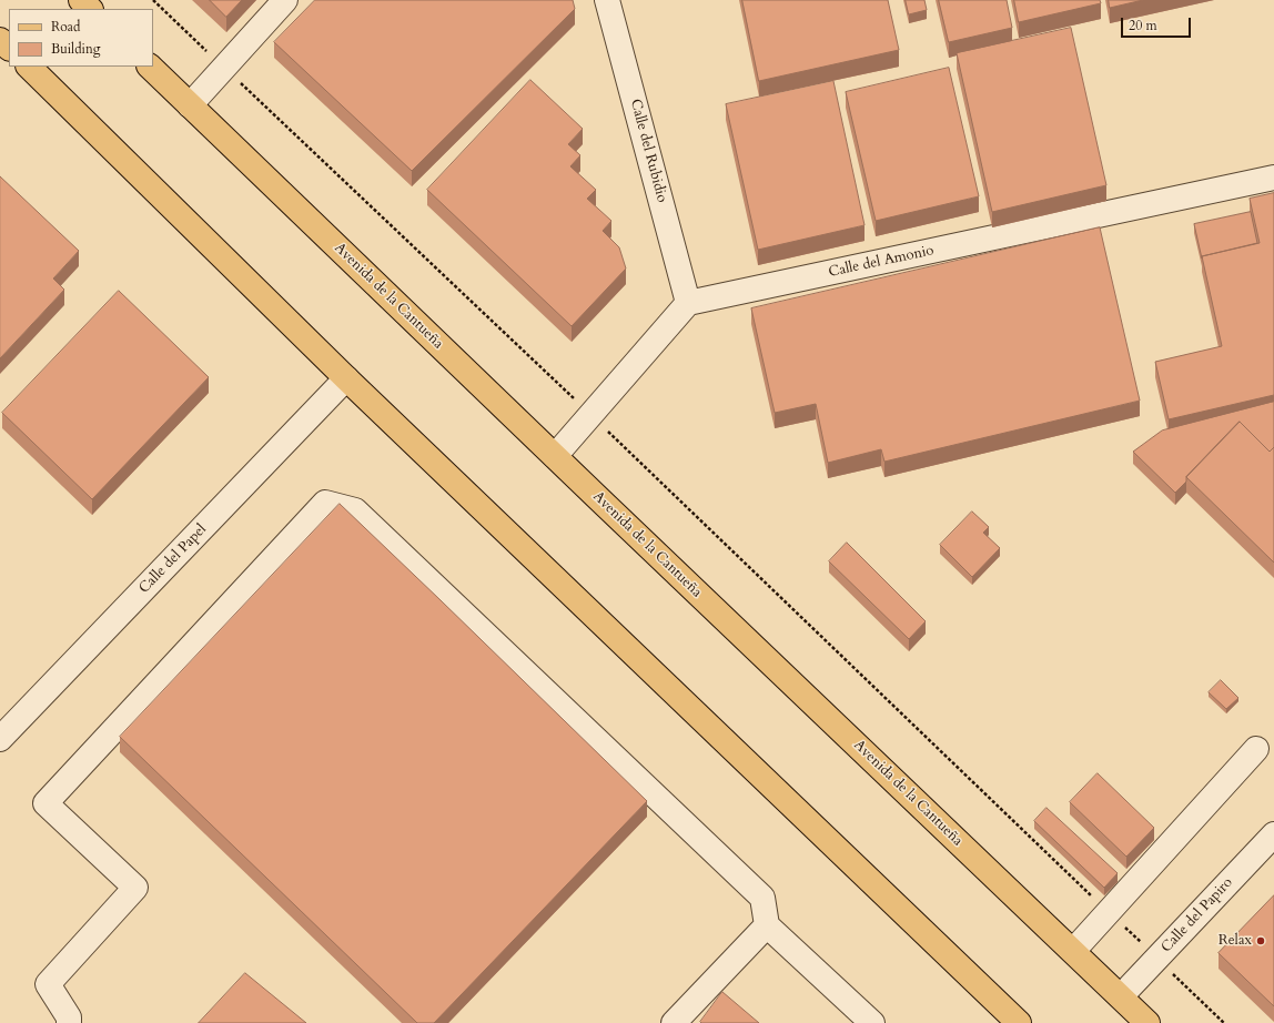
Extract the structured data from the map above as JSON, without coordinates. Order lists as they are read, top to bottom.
{
  "streets": {
    "main road": ["Avenida de la Cantueña"],
    "street": [
      "Calle del Rubidio",
      "Calle del Amonio",
      "Calle del Papel",
      "Calle del Papiro"
    ]
  },
  "crossings": [
    ["Calle del Rubidio", "Calle del Amonio"],
    ["Avenida de la Cantueña", "Calle del Papiro"]
  ],
  "places": ["Relax"],
  "legend": ["Road", "Building"],
  "scale_bar": "20 m"
}
